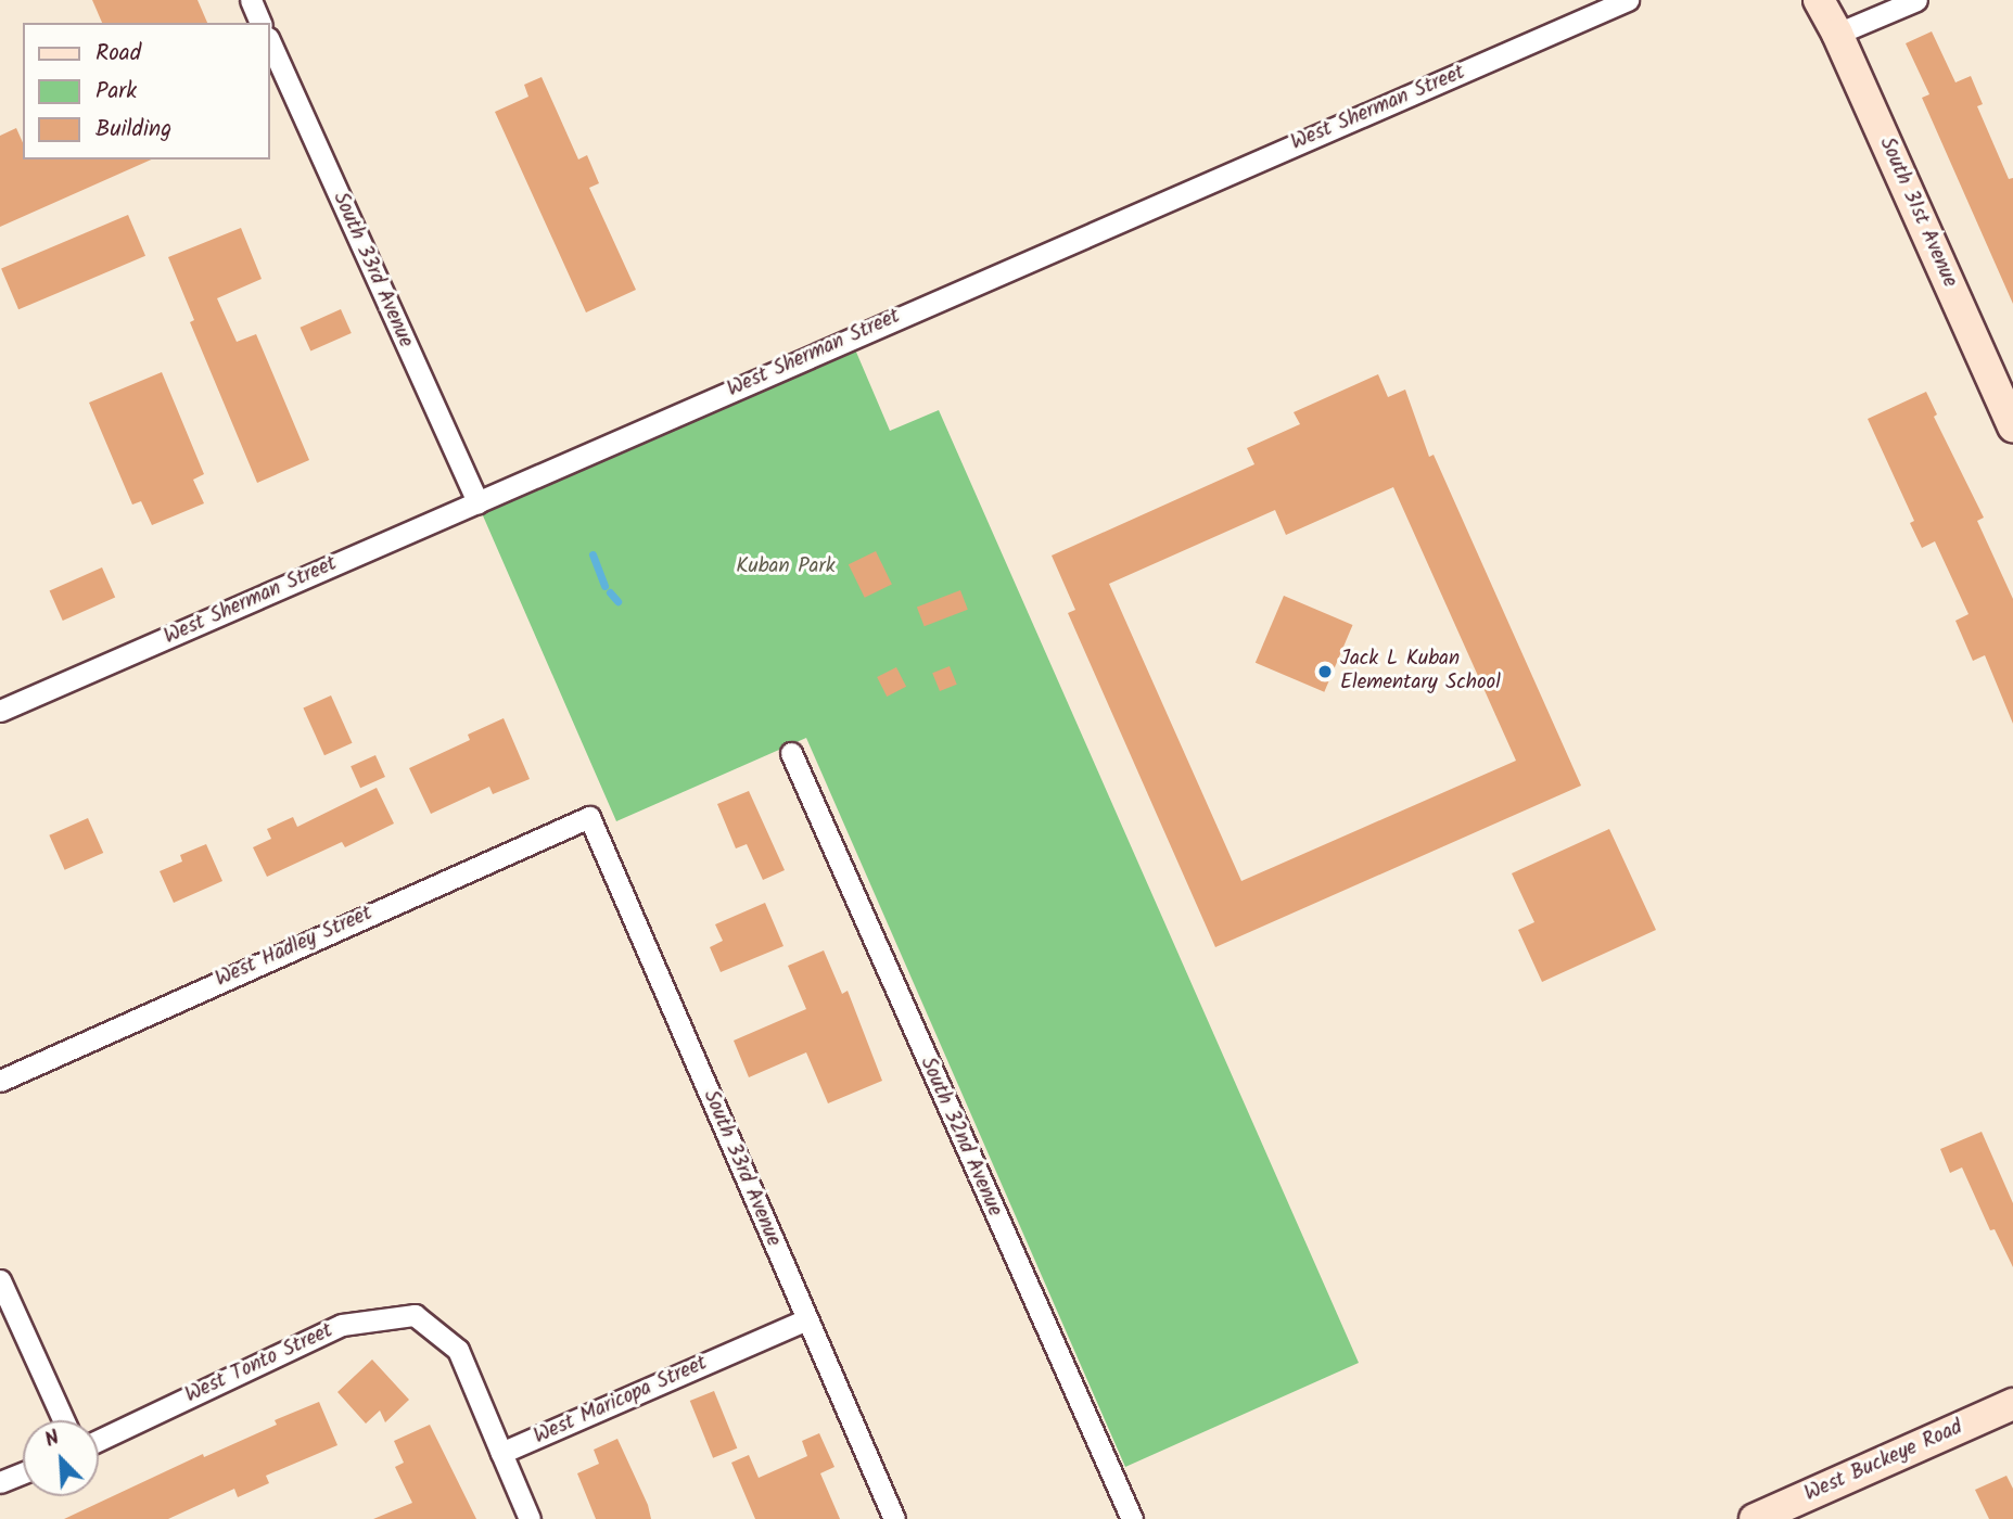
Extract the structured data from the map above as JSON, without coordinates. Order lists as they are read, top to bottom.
{
  "streets": {
    "street": [
      "West Sherman Street",
      "South 31st Avenue",
      "South 33rd Avenue",
      "West Hadley Street",
      "South 32nd Avenue",
      "West Tonto Street",
      "West Maricopa Street",
      "West Buckeye Road"
    ]
  },
  "crossings": [
    ["West Sherman Street", "South 33rd Avenue"],
    ["South 33rd Avenue", "West Hadley Street"],
    ["South 33rd Avenue", "West Maricopa Street"],
    ["West Tonto Street", "West Maricopa Street"]
  ],
  "parks": ["Kuban Park"],
  "places": ["Jack L Kuban Elementary School"],
  "legend": ["Road", "Park", "Building"],
  "north": "top left"
}
